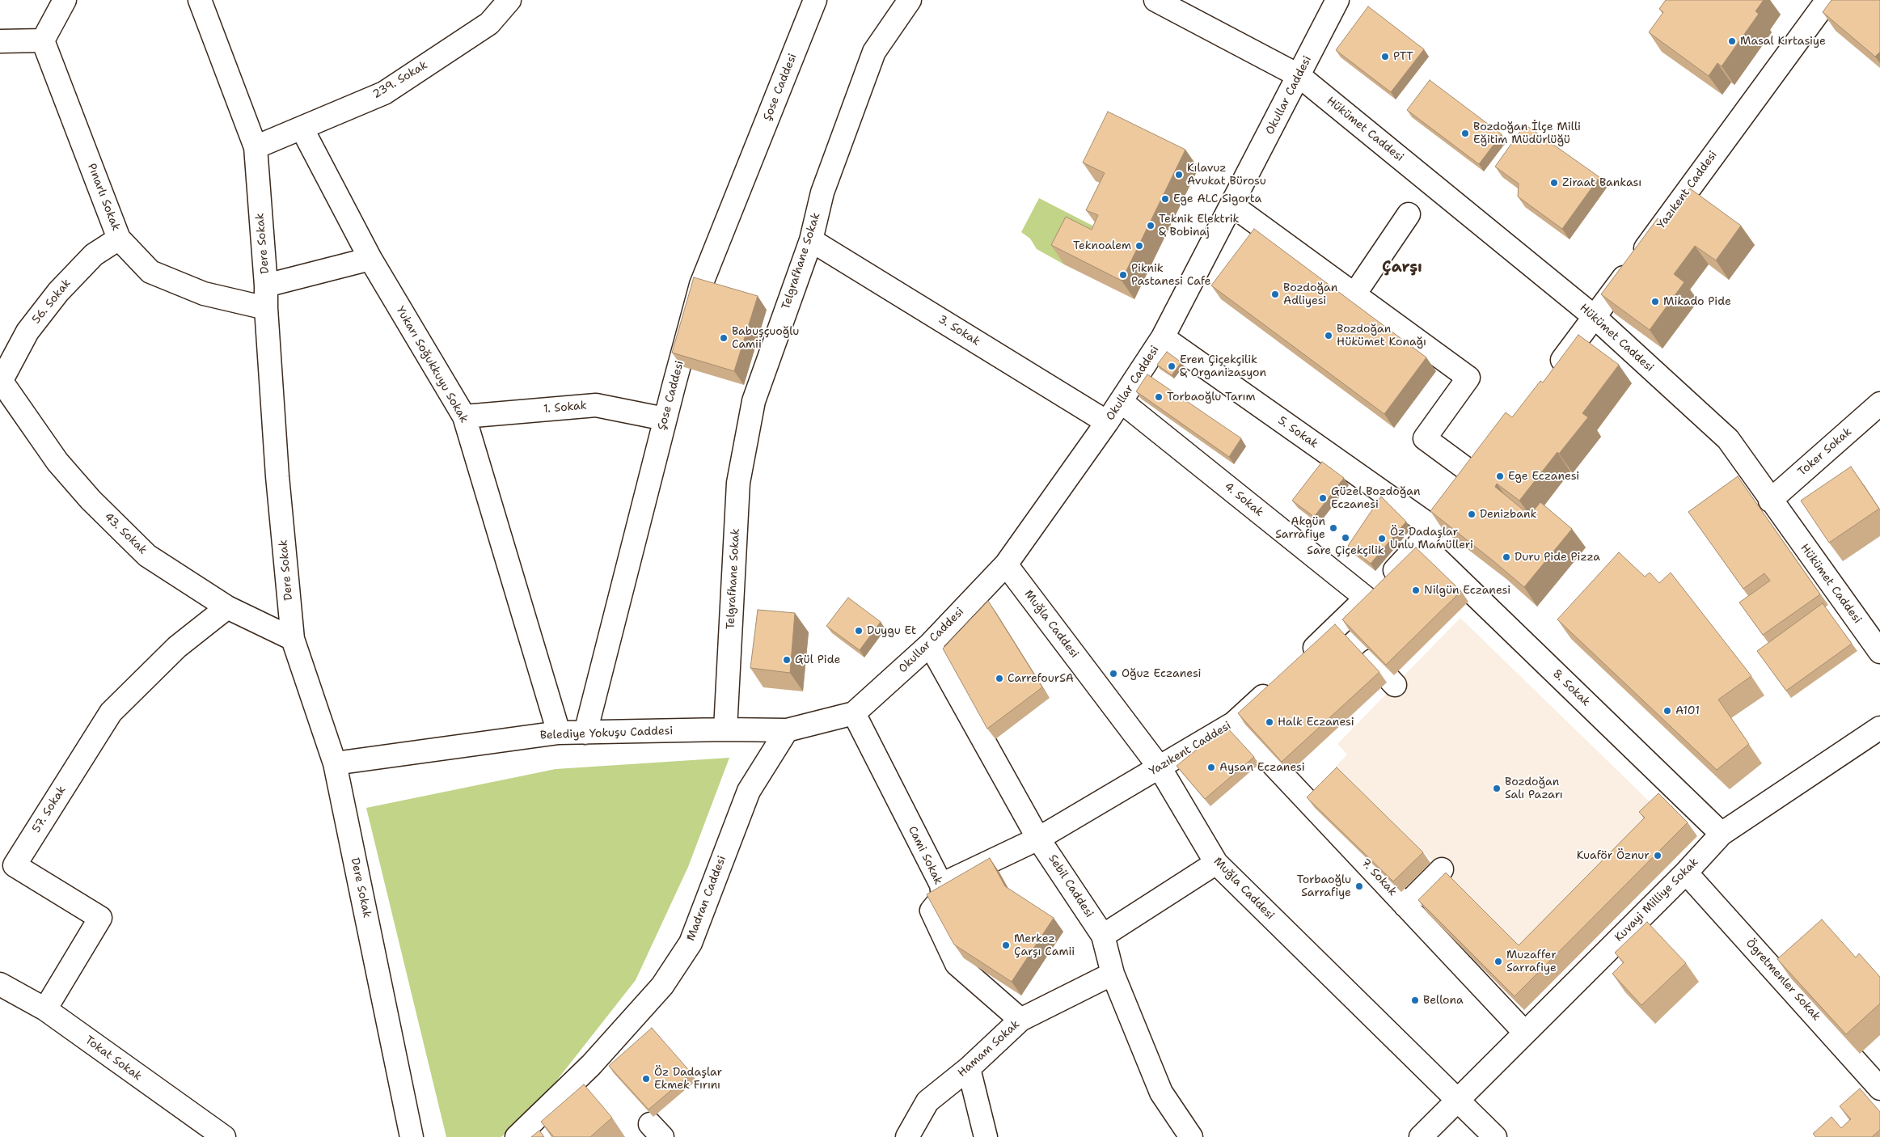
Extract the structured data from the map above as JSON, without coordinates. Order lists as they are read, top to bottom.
{
  "streets": {
    "street": [
      "239. Sokak",
      "Şose Caddesi",
      "Okullar Caddesi",
      "Hükümet Caddesi",
      "Yazıkent Caddesi",
      "Pınarlı Sokak",
      "Dere Sokak",
      "Telgrafhane Sokak",
      "56. Sokak",
      "3. Sokak",
      "Yukarı Soğukkuyu Sokak",
      "1. Sokak",
      "5. Sokak",
      "Toker Sokak",
      "4. Sokak",
      "43. Sokak",
      "Muğla Caddesi",
      "8. Sokak",
      "Belediye Yokuşu Caddesi",
      "57. Sokak",
      "Cami Sokak",
      "7. Sokak",
      "Sebil Caddesi",
      "Madran Caddesi",
      "Kuvayi Milliye Sokak",
      "Ögretmenler Sokak",
      "Hamam Sokak",
      "Tokat Sokak"
    ]
  },
  "crossings": [
    ["239. Sokak", "Dere Sokak"],
    ["239. Sokak", "Yukarı Soğukkuyu Sokak"],
    ["Şose Caddesi", "1. Sokak"],
    ["Şose Caddesi", "Belediye Yokuşu Caddesi"],
    ["Okullar Caddesi", "Hükümet Caddesi"],
    ["Okullar Caddesi", "3. Sokak"],
    ["Okullar Caddesi", "5. Sokak"],
    ["Okullar Caddesi", "4. Sokak"],
    ["Okullar Caddesi", "Muğla Caddesi"],
    ["Okullar Caddesi", "Belediye Yokuşu Caddesi"],
    ["Okullar Caddesi", "Cami Sokak"],
    ["Okullar Caddesi", "Sebil Caddesi"],
    ["Hükümet Caddesi", "Yazıkent Caddesi"],
    ["Hükümet Caddesi", "Toker Sokak"],
    ["Yazıkent Caddesi", "Muğla Caddesi"],
    ["Yazıkent Caddesi", "Cami Sokak"],
    ["Yazıkent Caddesi", "7. Sokak"],
    ["Yazıkent Caddesi", "Sebil Caddesi"],
    ["Pınarlı Sokak", "Dere Sokak"],
    ["Pınarlı Sokak", "56. Sokak"],
    ["Dere Sokak", "43. Sokak"],
    ["Dere Sokak", "Belediye Yokuşu Caddesi"],
    ["Telgrafhane Sokak", "3. Sokak"],
    ["Telgrafhane Sokak", "Belediye Yokuşu Caddesi"],
    ["56. Sokak", "43. Sokak"],
    ["Yukarı Soğukkuyu Sokak", "1. Sokak"],
    ["Yukarı Soğukkuyu Sokak", "Belediye Yokuşu Caddesi"],
    ["5. Sokak", "8. Sokak"],
    ["43. Sokak", "57. Sokak"],
    ["Muğla Caddesi", "Kuvayi Milliye Sokak"],
    ["8. Sokak", "Kuvayi Milliye Sokak"],
    ["Belediye Yokuşu Caddesi", "Cami Sokak"],
    ["Belediye Yokuşu Caddesi", "Madran Caddesi"],
    ["57. Sokak", "Tokat Sokak"],
    ["Cami Sokak", "Hamam Sokak"],
    ["7. Sokak", "Kuvayi Milliye Sokak"],
    ["Sebil Caddesi", "Hamam Sokak"],
    ["Kuvayi Milliye Sokak", "Ögretmenler Sokak"]
  ],
  "districts": ["Çarşı"],
  "places": [
    "Masal Kırtasiye",
    "PTT",
    "Bozdoğan İlçe Milli Eğitim Müdürlüğü",
    "Kılavuz Avukat Bürosu",
    "Ziraat Bankası",
    "Ege ALC Sigorta",
    "Teknik Elektrik & Bobinaj",
    "Teknoalem",
    "Piknik Pastanesi Cafe",
    "Bozdoğan Adliyesi",
    "Mikado Pide",
    "Bozdoğan Hükümet Konağı",
    "Babuşçuoğlu Camii",
    "Eren Çiçekçilik & Organizasyon",
    "Torbaoğlu Tarım",
    "Ege Eczanesi",
    "Güzel Bozdoğan Eczanesi",
    "Denizbank",
    "Akgün Sarrafiye",
    "Sare Çiçekçilik",
    "Öz Dadaşlar Unlu Mamülleri",
    "Duru Pide Pizza",
    "Nilgün Eczanesi",
    "Duygu Et",
    "Gül Pide",
    "Oğuz Eczanesi",
    "CarrefourSA",
    "A101",
    "Halk Eczanesi",
    "Aysan Eczanesi",
    "Bozdoğan Salı Pazarı",
    "Kuaför Öznur",
    "Torbaoğlu Sarrafiye",
    "Merkez Çarşı Camii",
    "Muzaffer Sarrafiye",
    "Bellona",
    "Öz Dadaşlar Ekmek Fırını"
  ]
}
